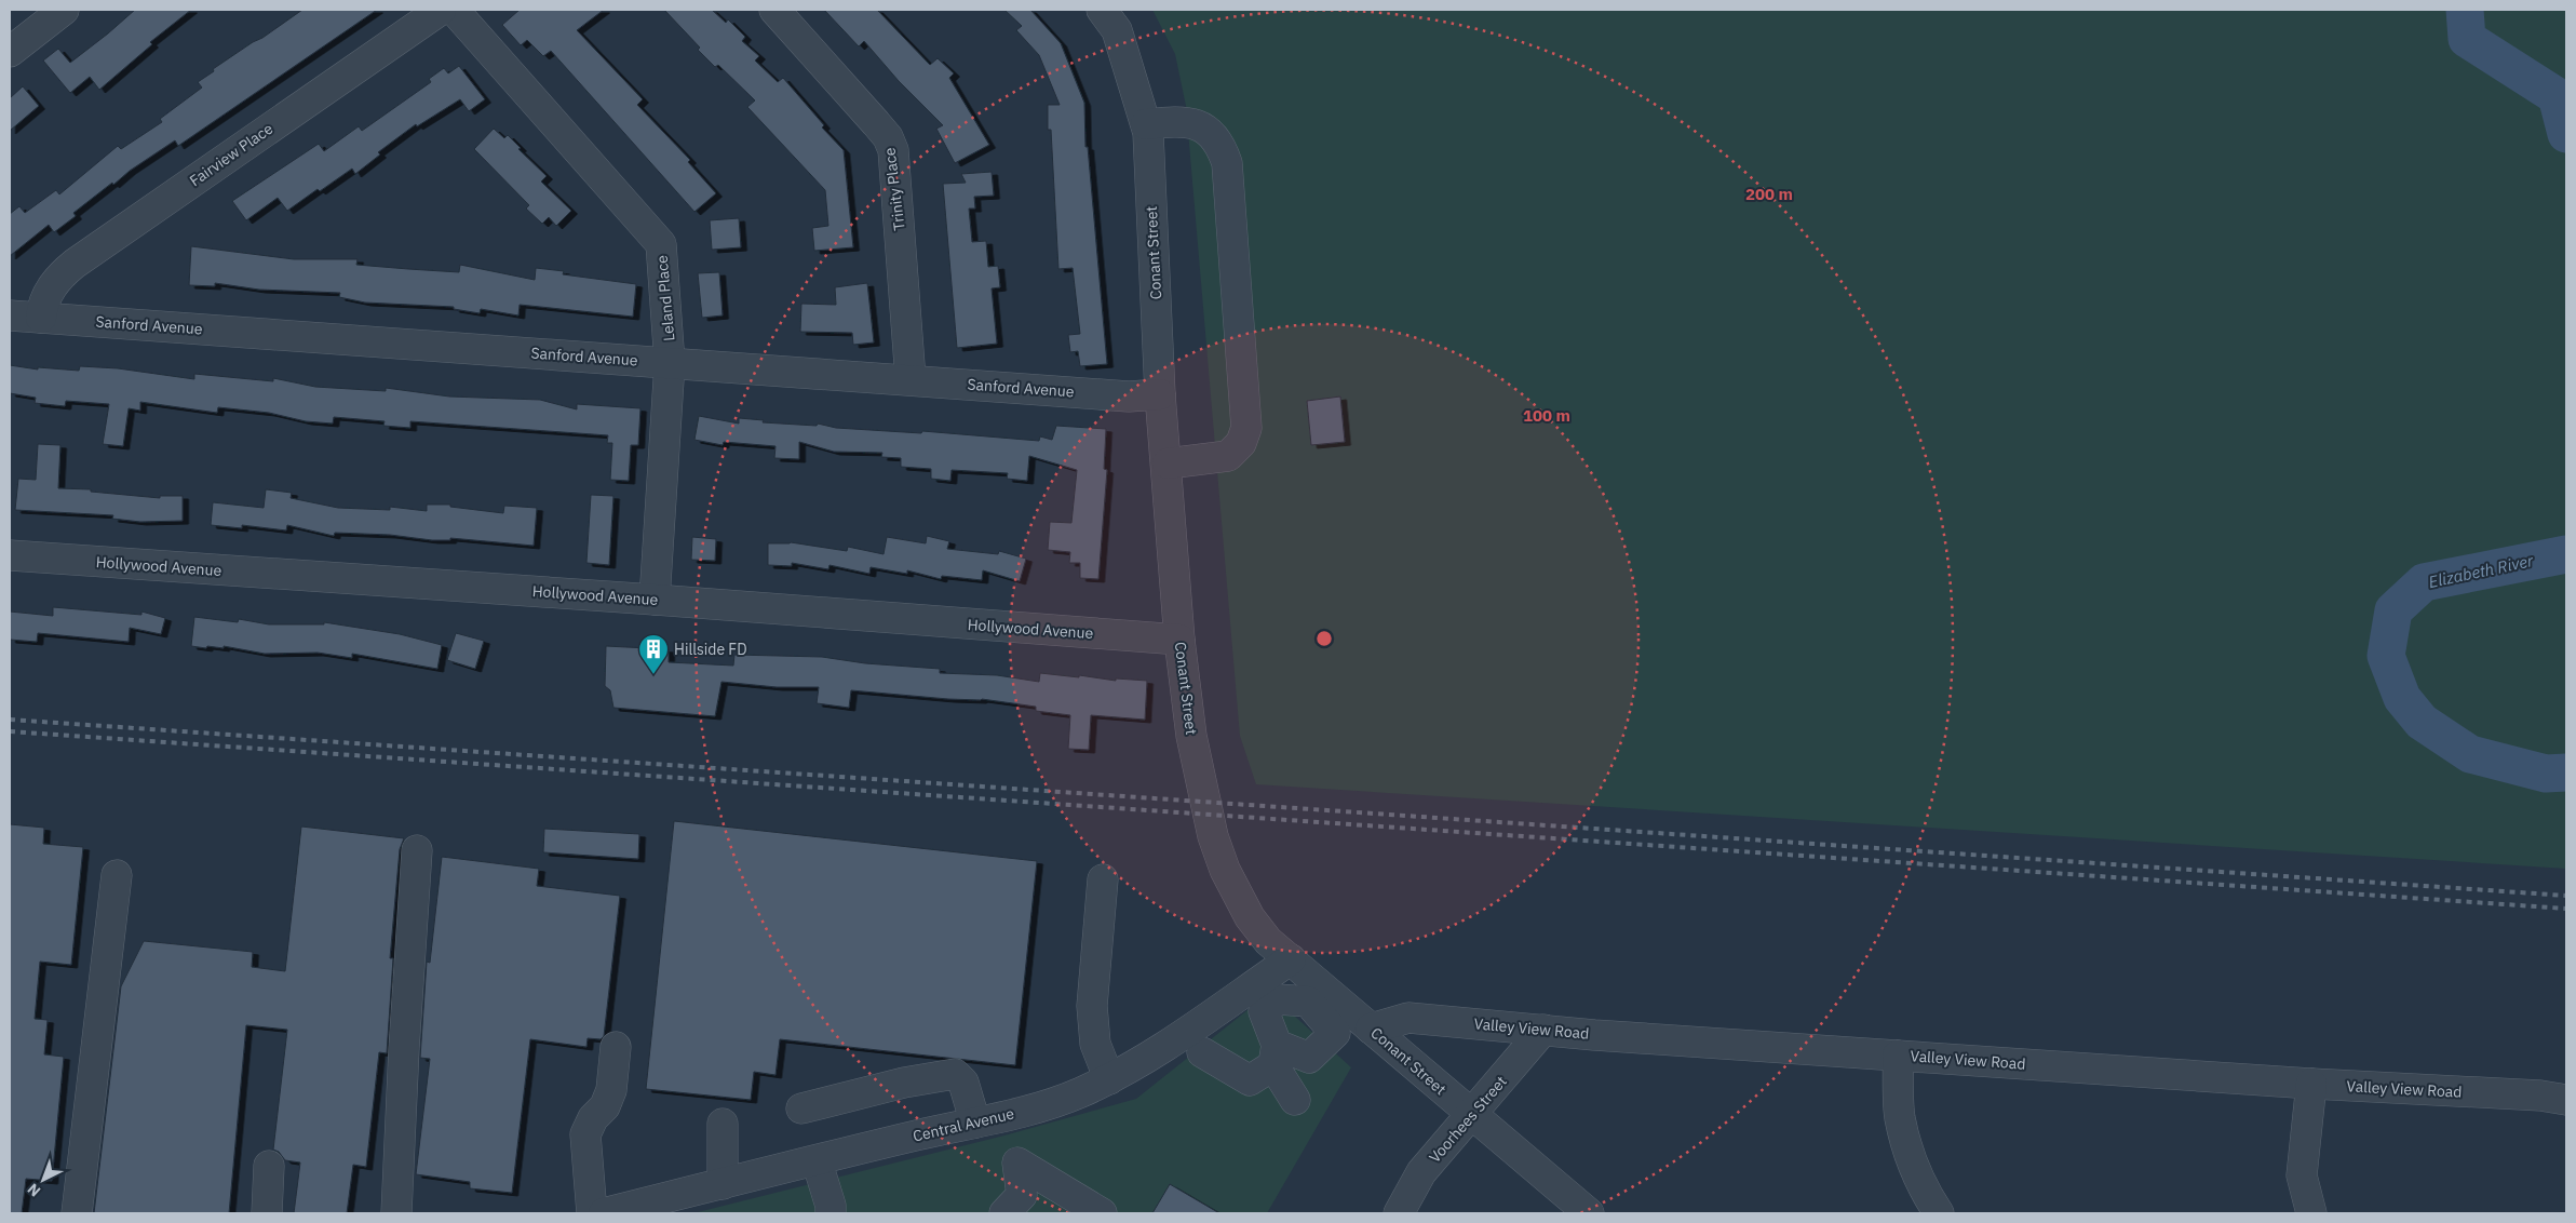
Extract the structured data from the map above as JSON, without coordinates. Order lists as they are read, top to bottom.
{
  "streets": {
    "street": [
      "Fairview Place",
      "Trinity Place",
      "Conant Street",
      "Leland Place",
      "Sanford Avenue",
      "Hollywood Avenue",
      "Valley View Road",
      "Voorhees Street",
      "Central Avenue"
    ]
  },
  "crossings": [
    ["Fairview Place", "Sanford Avenue"],
    ["Trinity Place", "Sanford Avenue"],
    ["Conant Street", "Sanford Avenue"],
    ["Conant Street", "Hollywood Avenue"],
    ["Conant Street", "Valley View Road"],
    ["Conant Street", "Voorhees Street"],
    ["Conant Street", "Central Avenue"],
    ["Leland Place", "Sanford Avenue"],
    ["Leland Place", "Hollywood Avenue"],
    ["Valley View Road", "Voorhees Street"]
  ],
  "water": ["Elizabeth River"],
  "places": {
    "building": ["Hillside FD"]
  },
  "north": "bottom left",
  "rings": ["200 m", "100 m"]
}
